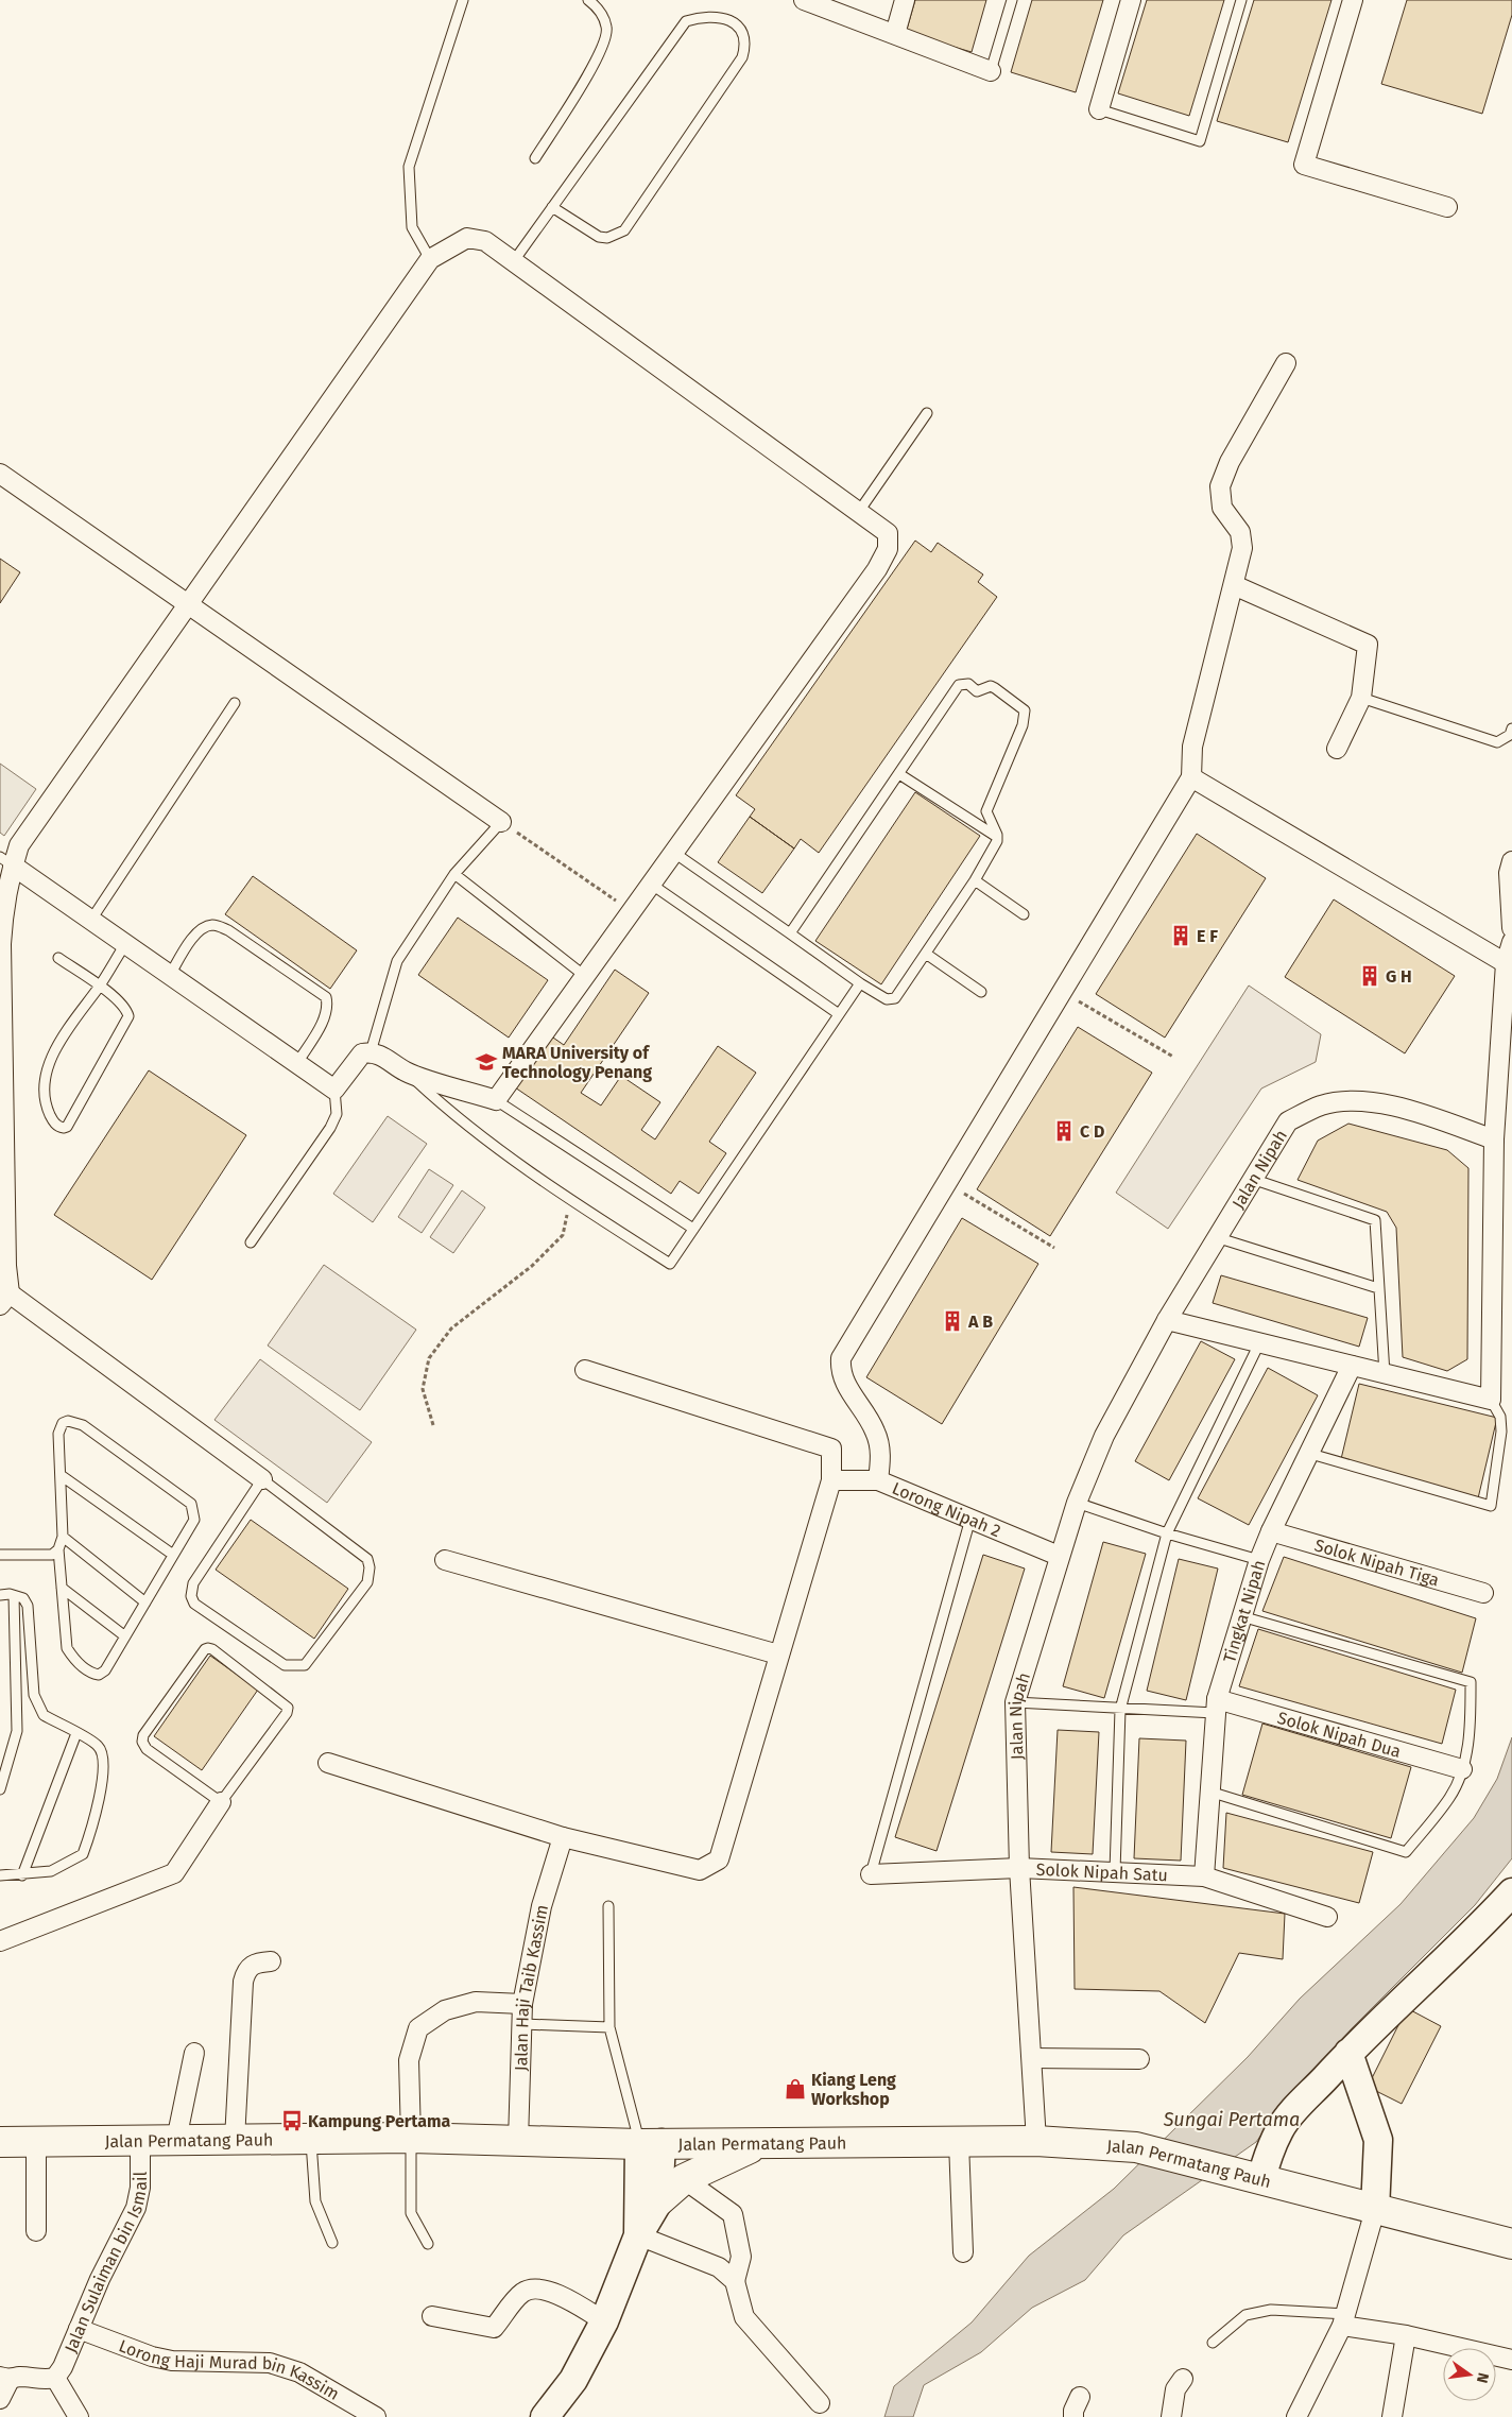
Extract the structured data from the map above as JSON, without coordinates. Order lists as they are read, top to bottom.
{
  "streets": {
    "main road": ["Jalan Permatang Pauh"],
    "street": [
      "Jalan Nipah",
      "Lorong Nipah 2",
      "Solok Nipah Tiga",
      "Tingkat Nipah",
      "Solok Nipah Dua",
      "Solok Nipah Satu",
      "Jalan Haji Taib Kassim",
      "Jalan Sulaiman bin Ismail",
      "Lorong Haji Murad bin Kassim"
    ]
  },
  "crossings": [
    ["Jalan Nipah", "Lorong Nipah 2"],
    ["Jalan Nipah", "Solok Nipah Satu"],
    ["Jalan Nipah", "Jalan Permatang Pauh"],
    ["Solok Nipah Tiga", "Tingkat Nipah"],
    ["Tingkat Nipah", "Solok Nipah Dua"],
    ["Tingkat Nipah", "Solok Nipah Satu"],
    ["Jalan Haji Taib Kassim", "Jalan Permatang Pauh"],
    ["Jalan Permatang Pauh", "Jalan Sulaiman bin Ismail"],
    ["Jalan Sulaiman bin Ismail", "Lorong Haji Murad bin Kassim"]
  ],
  "water": ["Sungai Pertama"],
  "places": {
    "building": [
      "E F",
      "G H",
      "C D",
      "A B"
    ],
    "school or university": ["MARA University of Technology Penang"],
    "shop": ["Kiang Leng Workshop"],
    "bus stop": ["Kampung Pertama"]
  },
  "north": "right"
}
